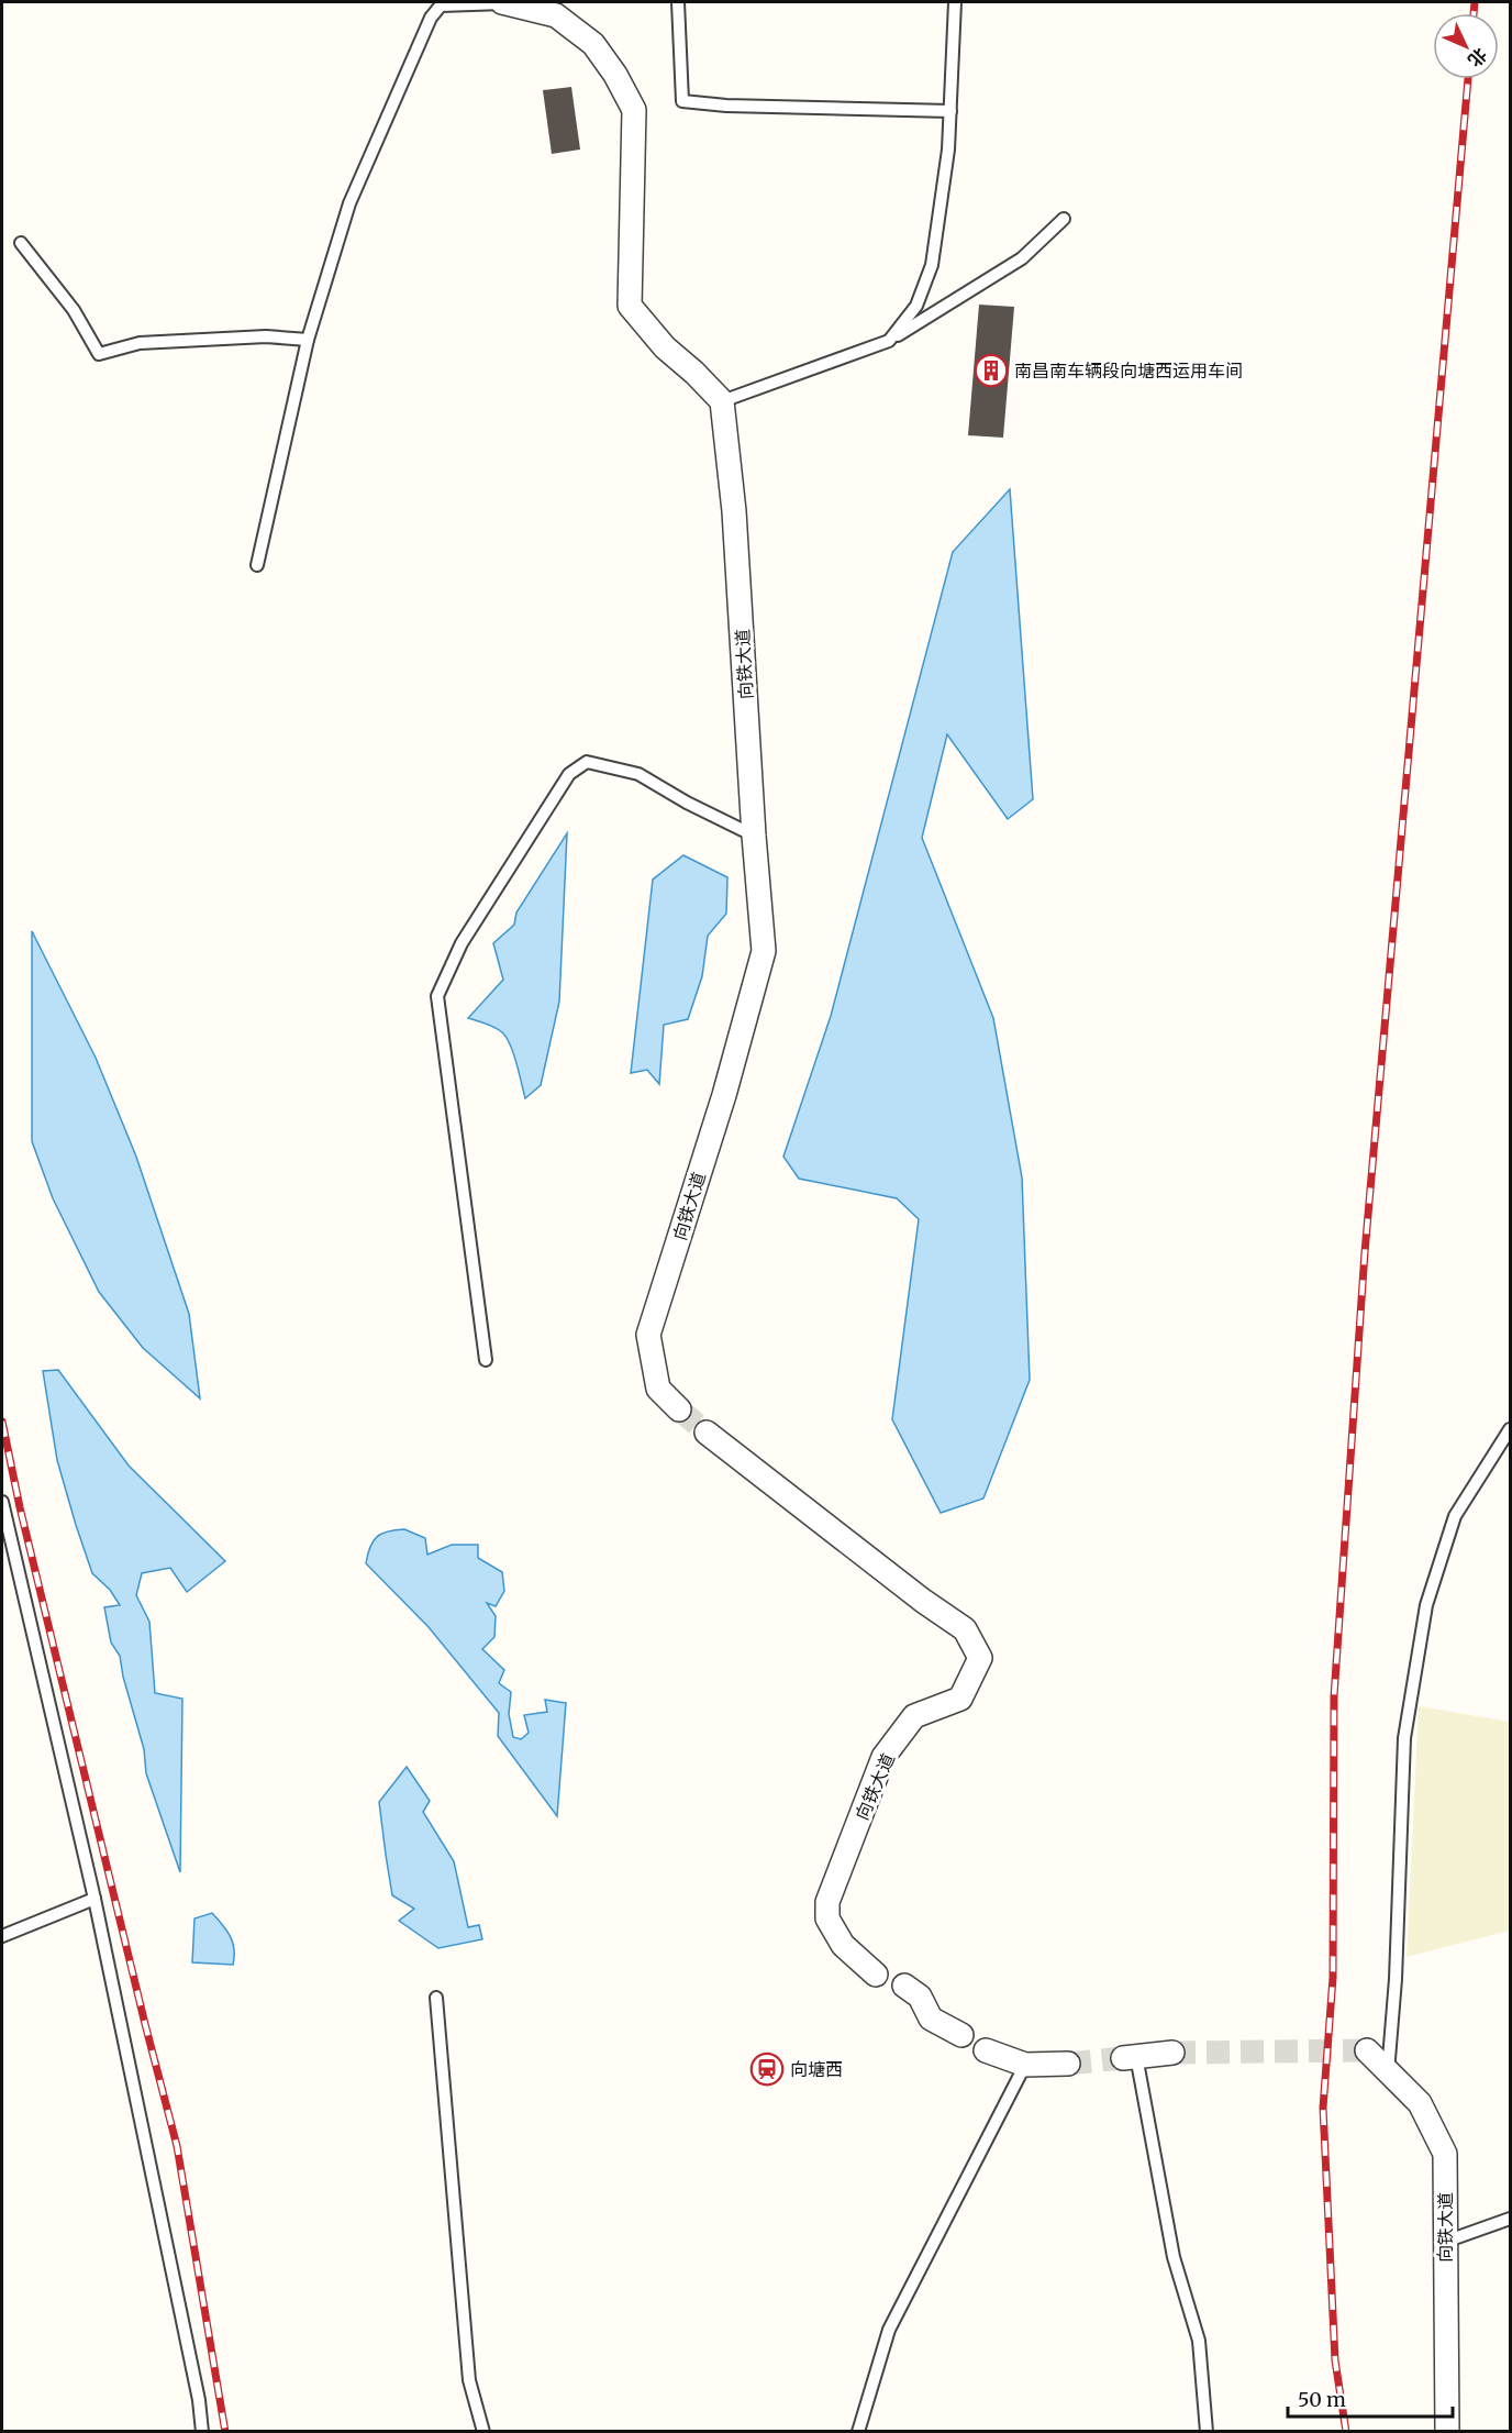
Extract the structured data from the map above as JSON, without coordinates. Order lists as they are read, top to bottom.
{
  "streets": {
    "street": ["向铁大道"]
  },
  "places": {
    "building": ["南昌南车辆段向塘西运用车间"],
    "station": ["向塘西"]
  },
  "scale_bar": "50 m",
  "north": "bottom right"
}
